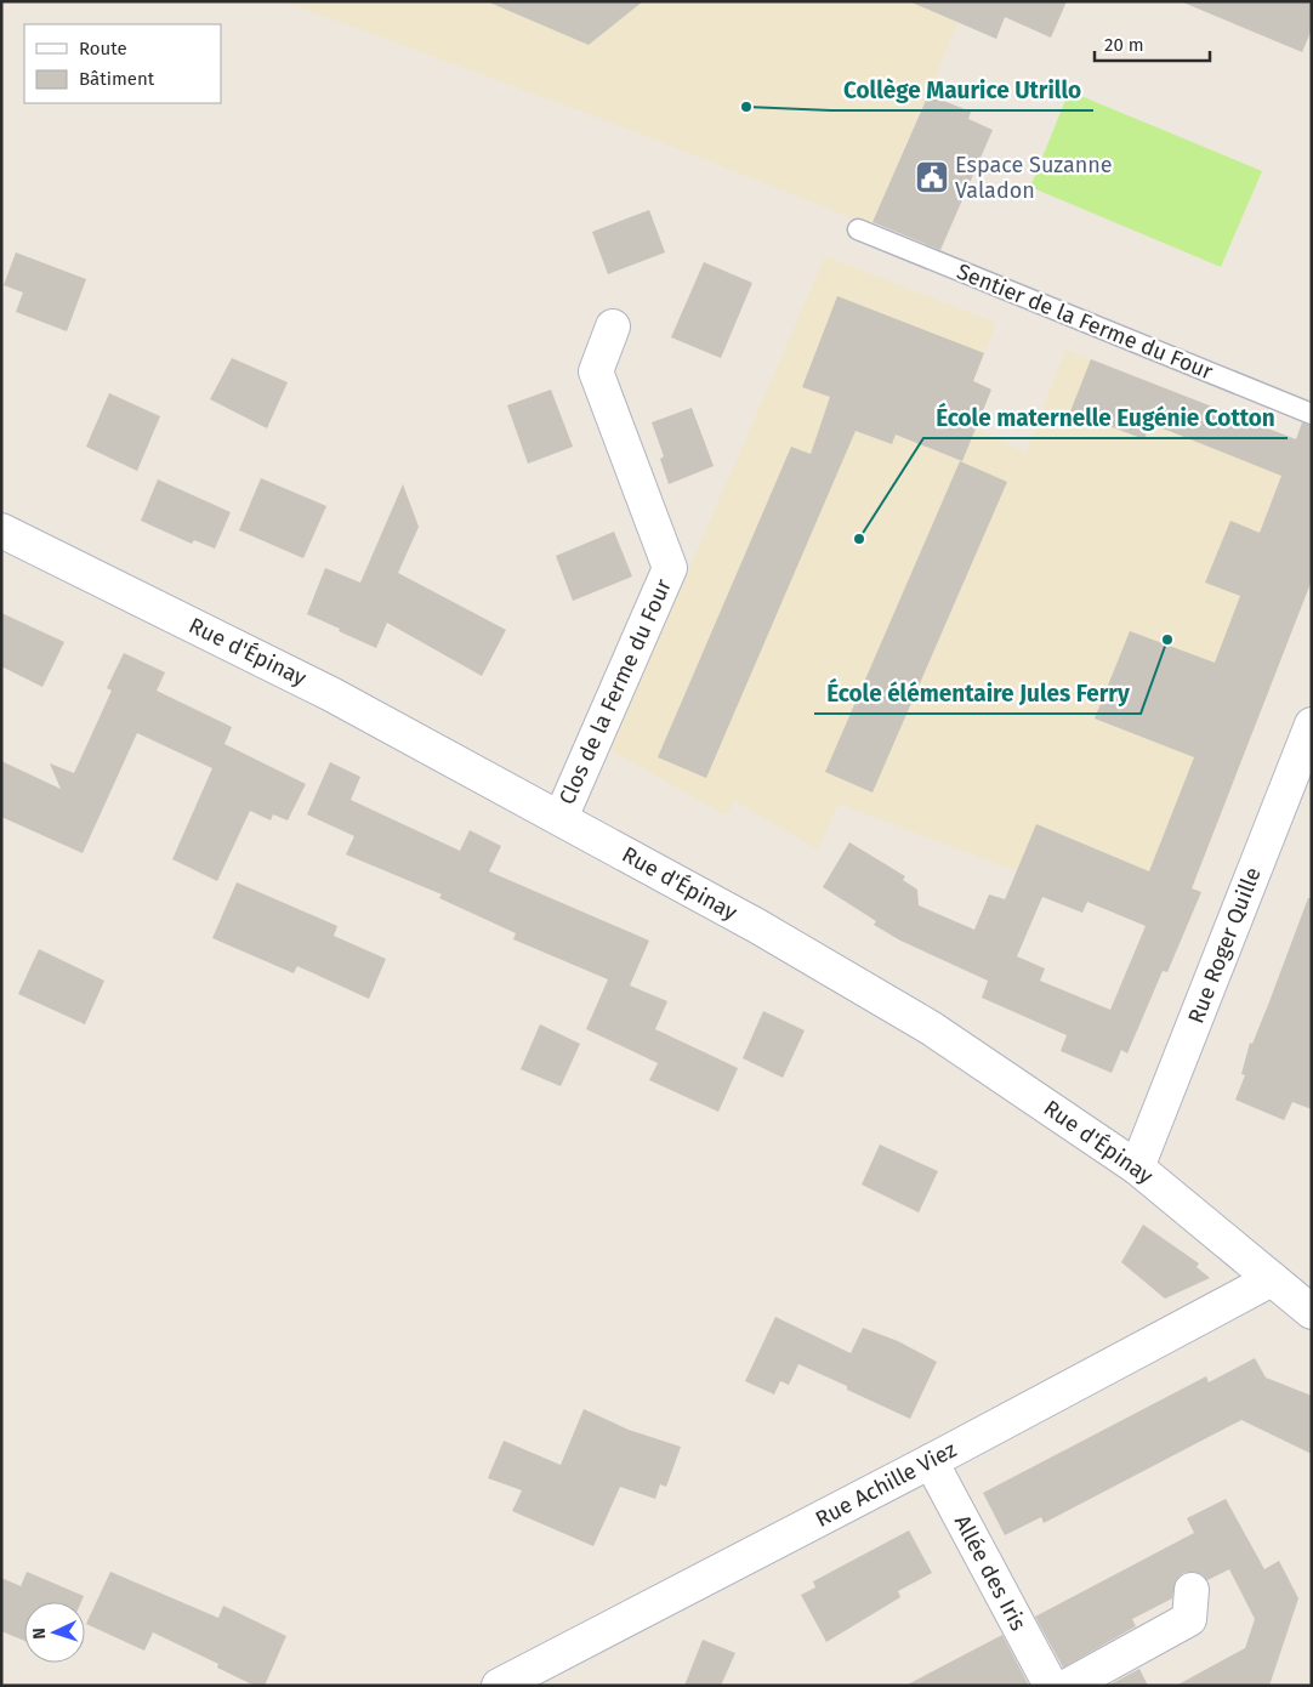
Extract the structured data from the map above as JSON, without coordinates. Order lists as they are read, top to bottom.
{
  "streets": {
    "street": [
      "Rue d'Épinay",
      "Clos de la Ferme du Four",
      "Rue Roger Quille",
      "Rue Achille Viez",
      "Allée des Iris"
    ],
    "lane": ["Sentier de la Ferme du Four"]
  },
  "crossings": [
    ["Rue d'Épinay", "Clos de la Ferme du Four"],
    ["Rue d'Épinay", "Rue Roger Quille"],
    ["Rue d'Épinay", "Rue Achille Viez"],
    ["Rue Achille Viez", "Allée des Iris"]
  ],
  "places": {
    "other": ["Collège Maurice Utrillo", "École maternelle Eugénie Cotton", "École élémentaire Jules Ferry"],
    "public building": ["Espace Suzanne Valadon"]
  },
  "legend": ["Route", "Bâtiment"],
  "scale_bar": "20 m",
  "north": "left"
}
